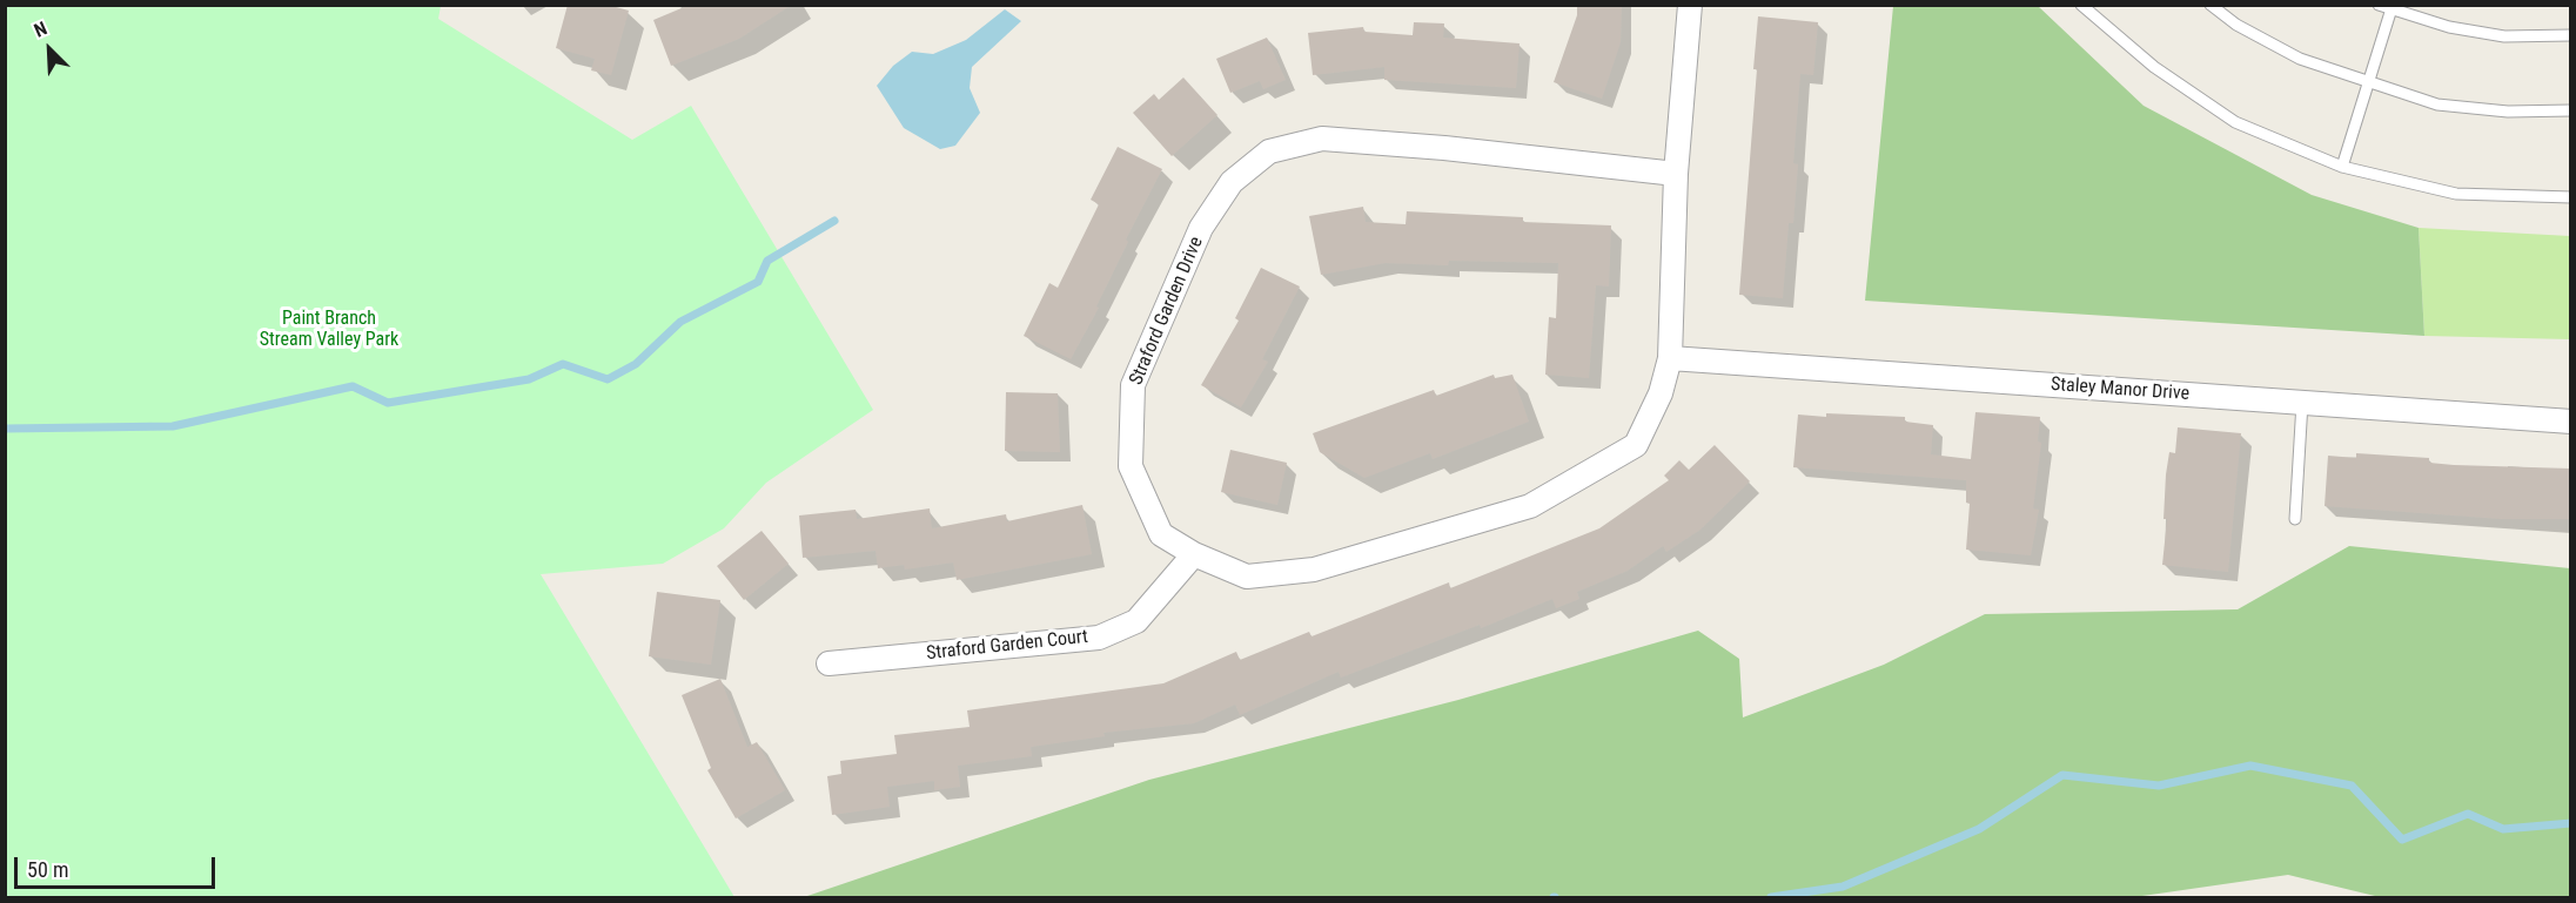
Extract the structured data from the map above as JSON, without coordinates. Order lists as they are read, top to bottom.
{
  "streets": {
    "street": ["Straford Garden Drive", "Staley Manor Drive", "Straford Garden Court"]
  },
  "crossings": [
    ["Straford Garden Drive", "Staley Manor Drive"],
    ["Straford Garden Drive", "Straford Garden Court"]
  ],
  "parks": ["Paint Branch Stream Valley Park"],
  "scale_bar": "50 m",
  "north": "top left"
}
